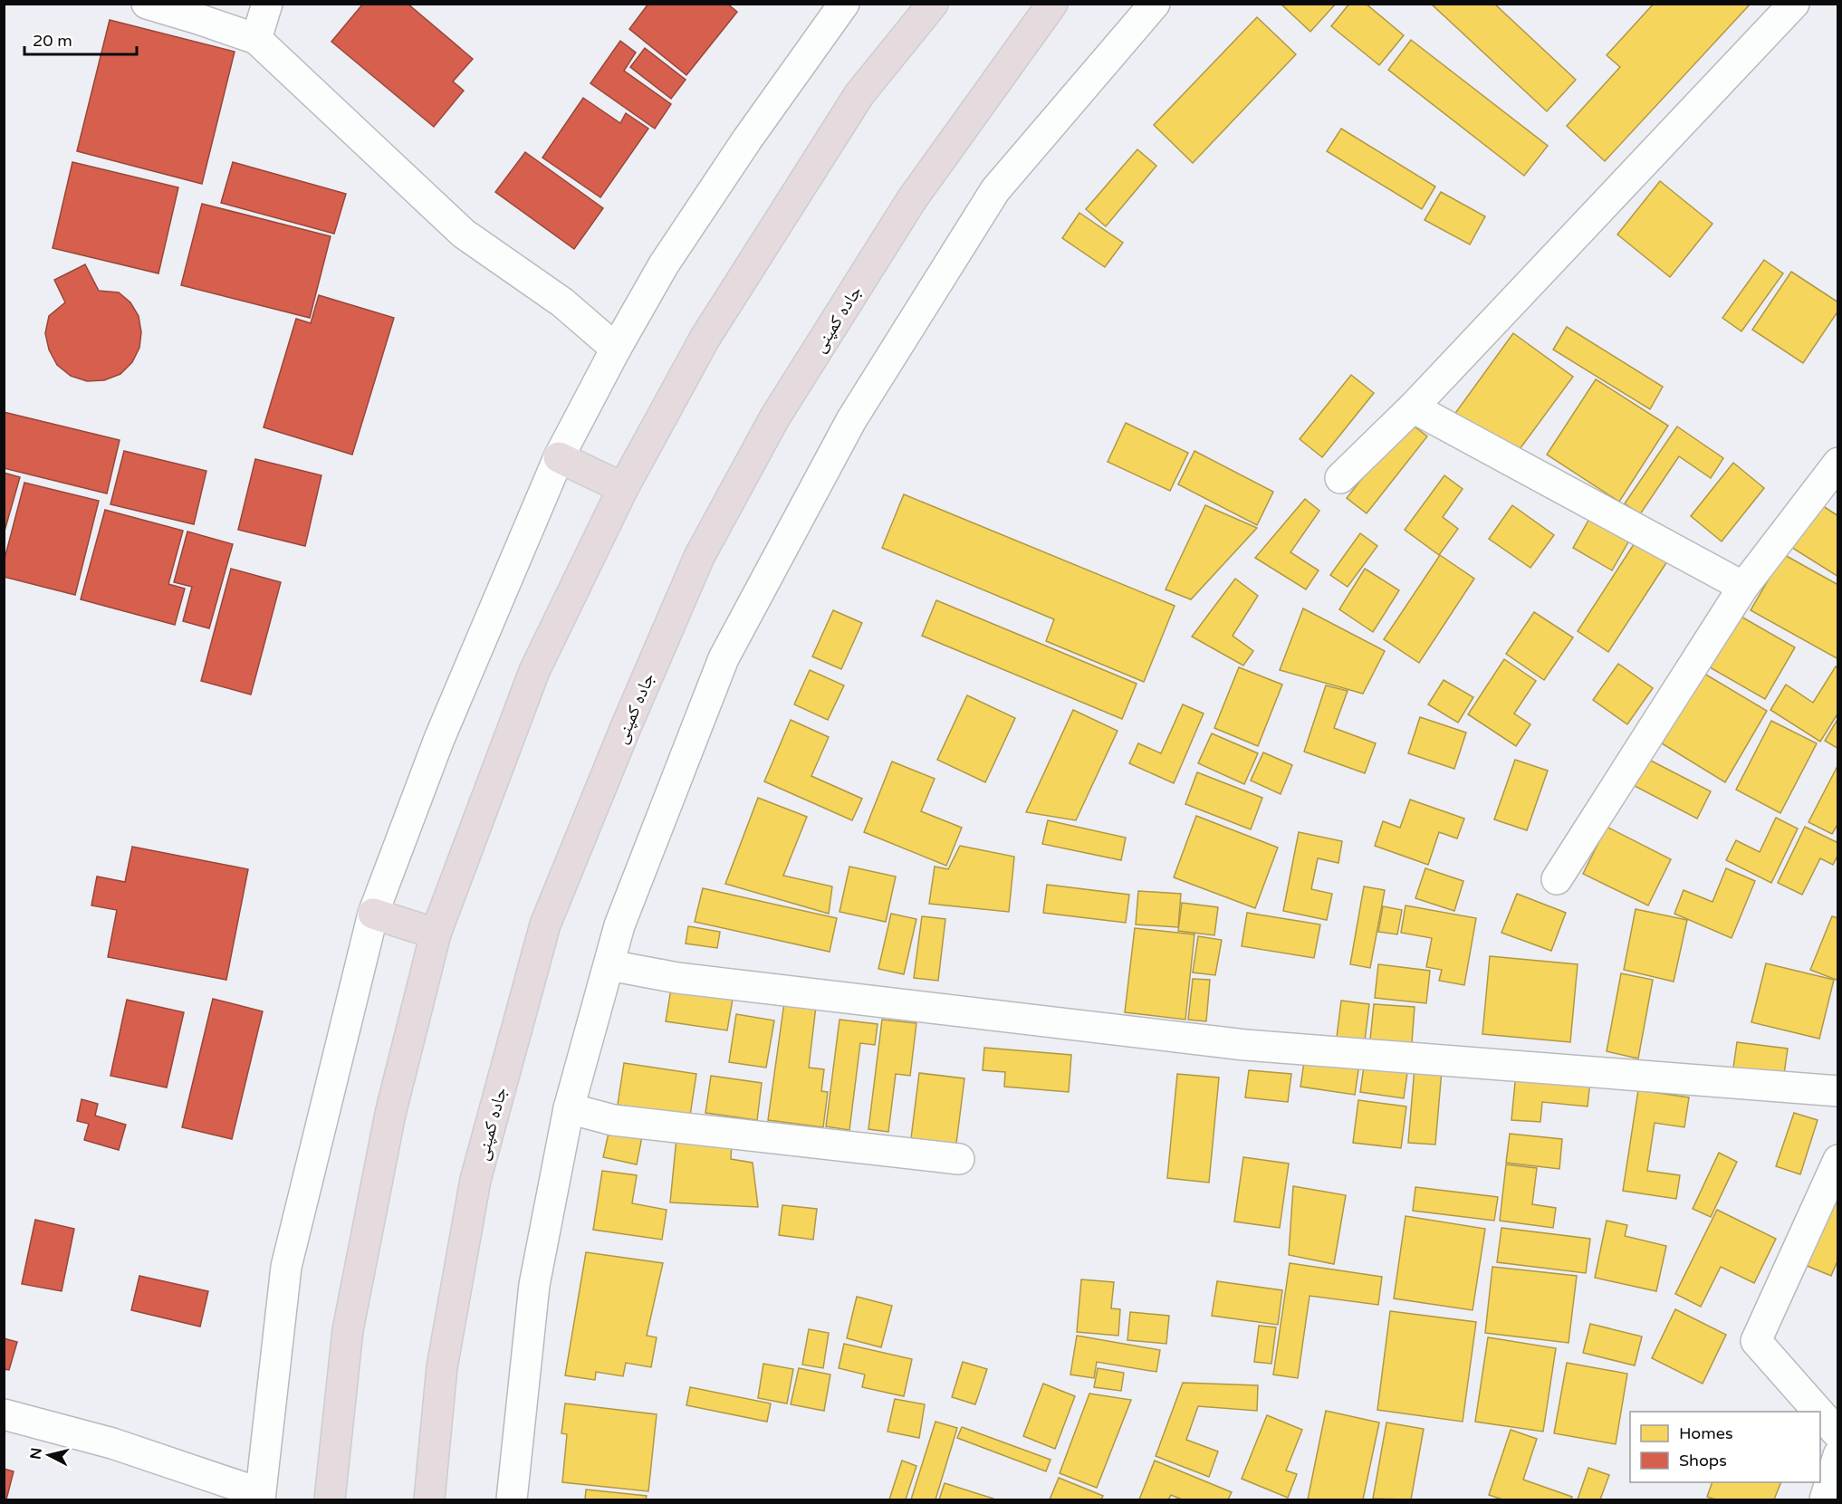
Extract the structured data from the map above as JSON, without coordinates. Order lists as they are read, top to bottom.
{
  "streets": {
    "highway": ["جاده کمپنی"]
  },
  "legend": ["Homes", "Shops"],
  "scale_bar": "20 m",
  "north": "left"
}
